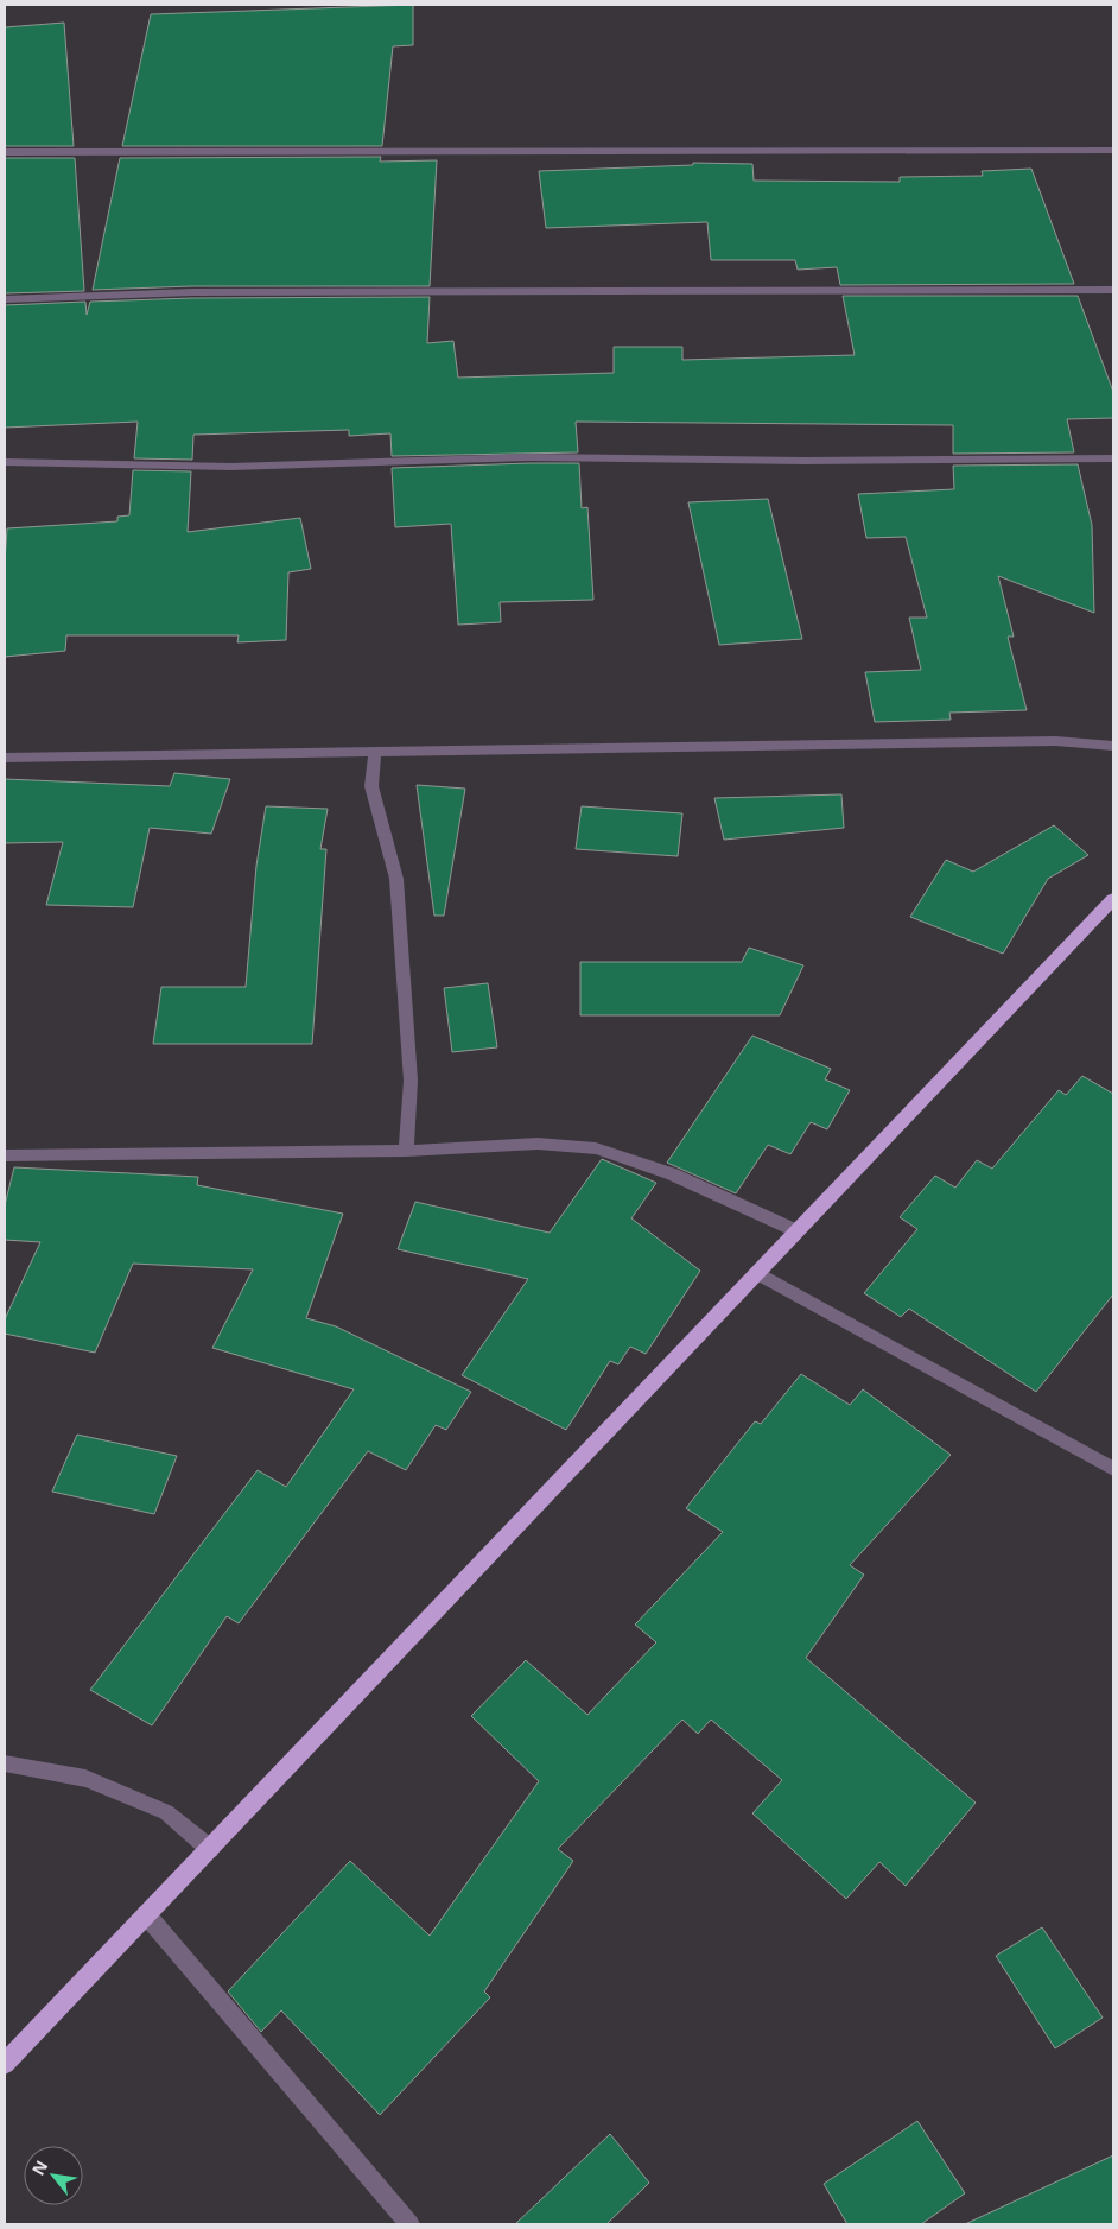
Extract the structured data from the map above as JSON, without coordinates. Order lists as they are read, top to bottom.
{
  "north": "top left"
}
